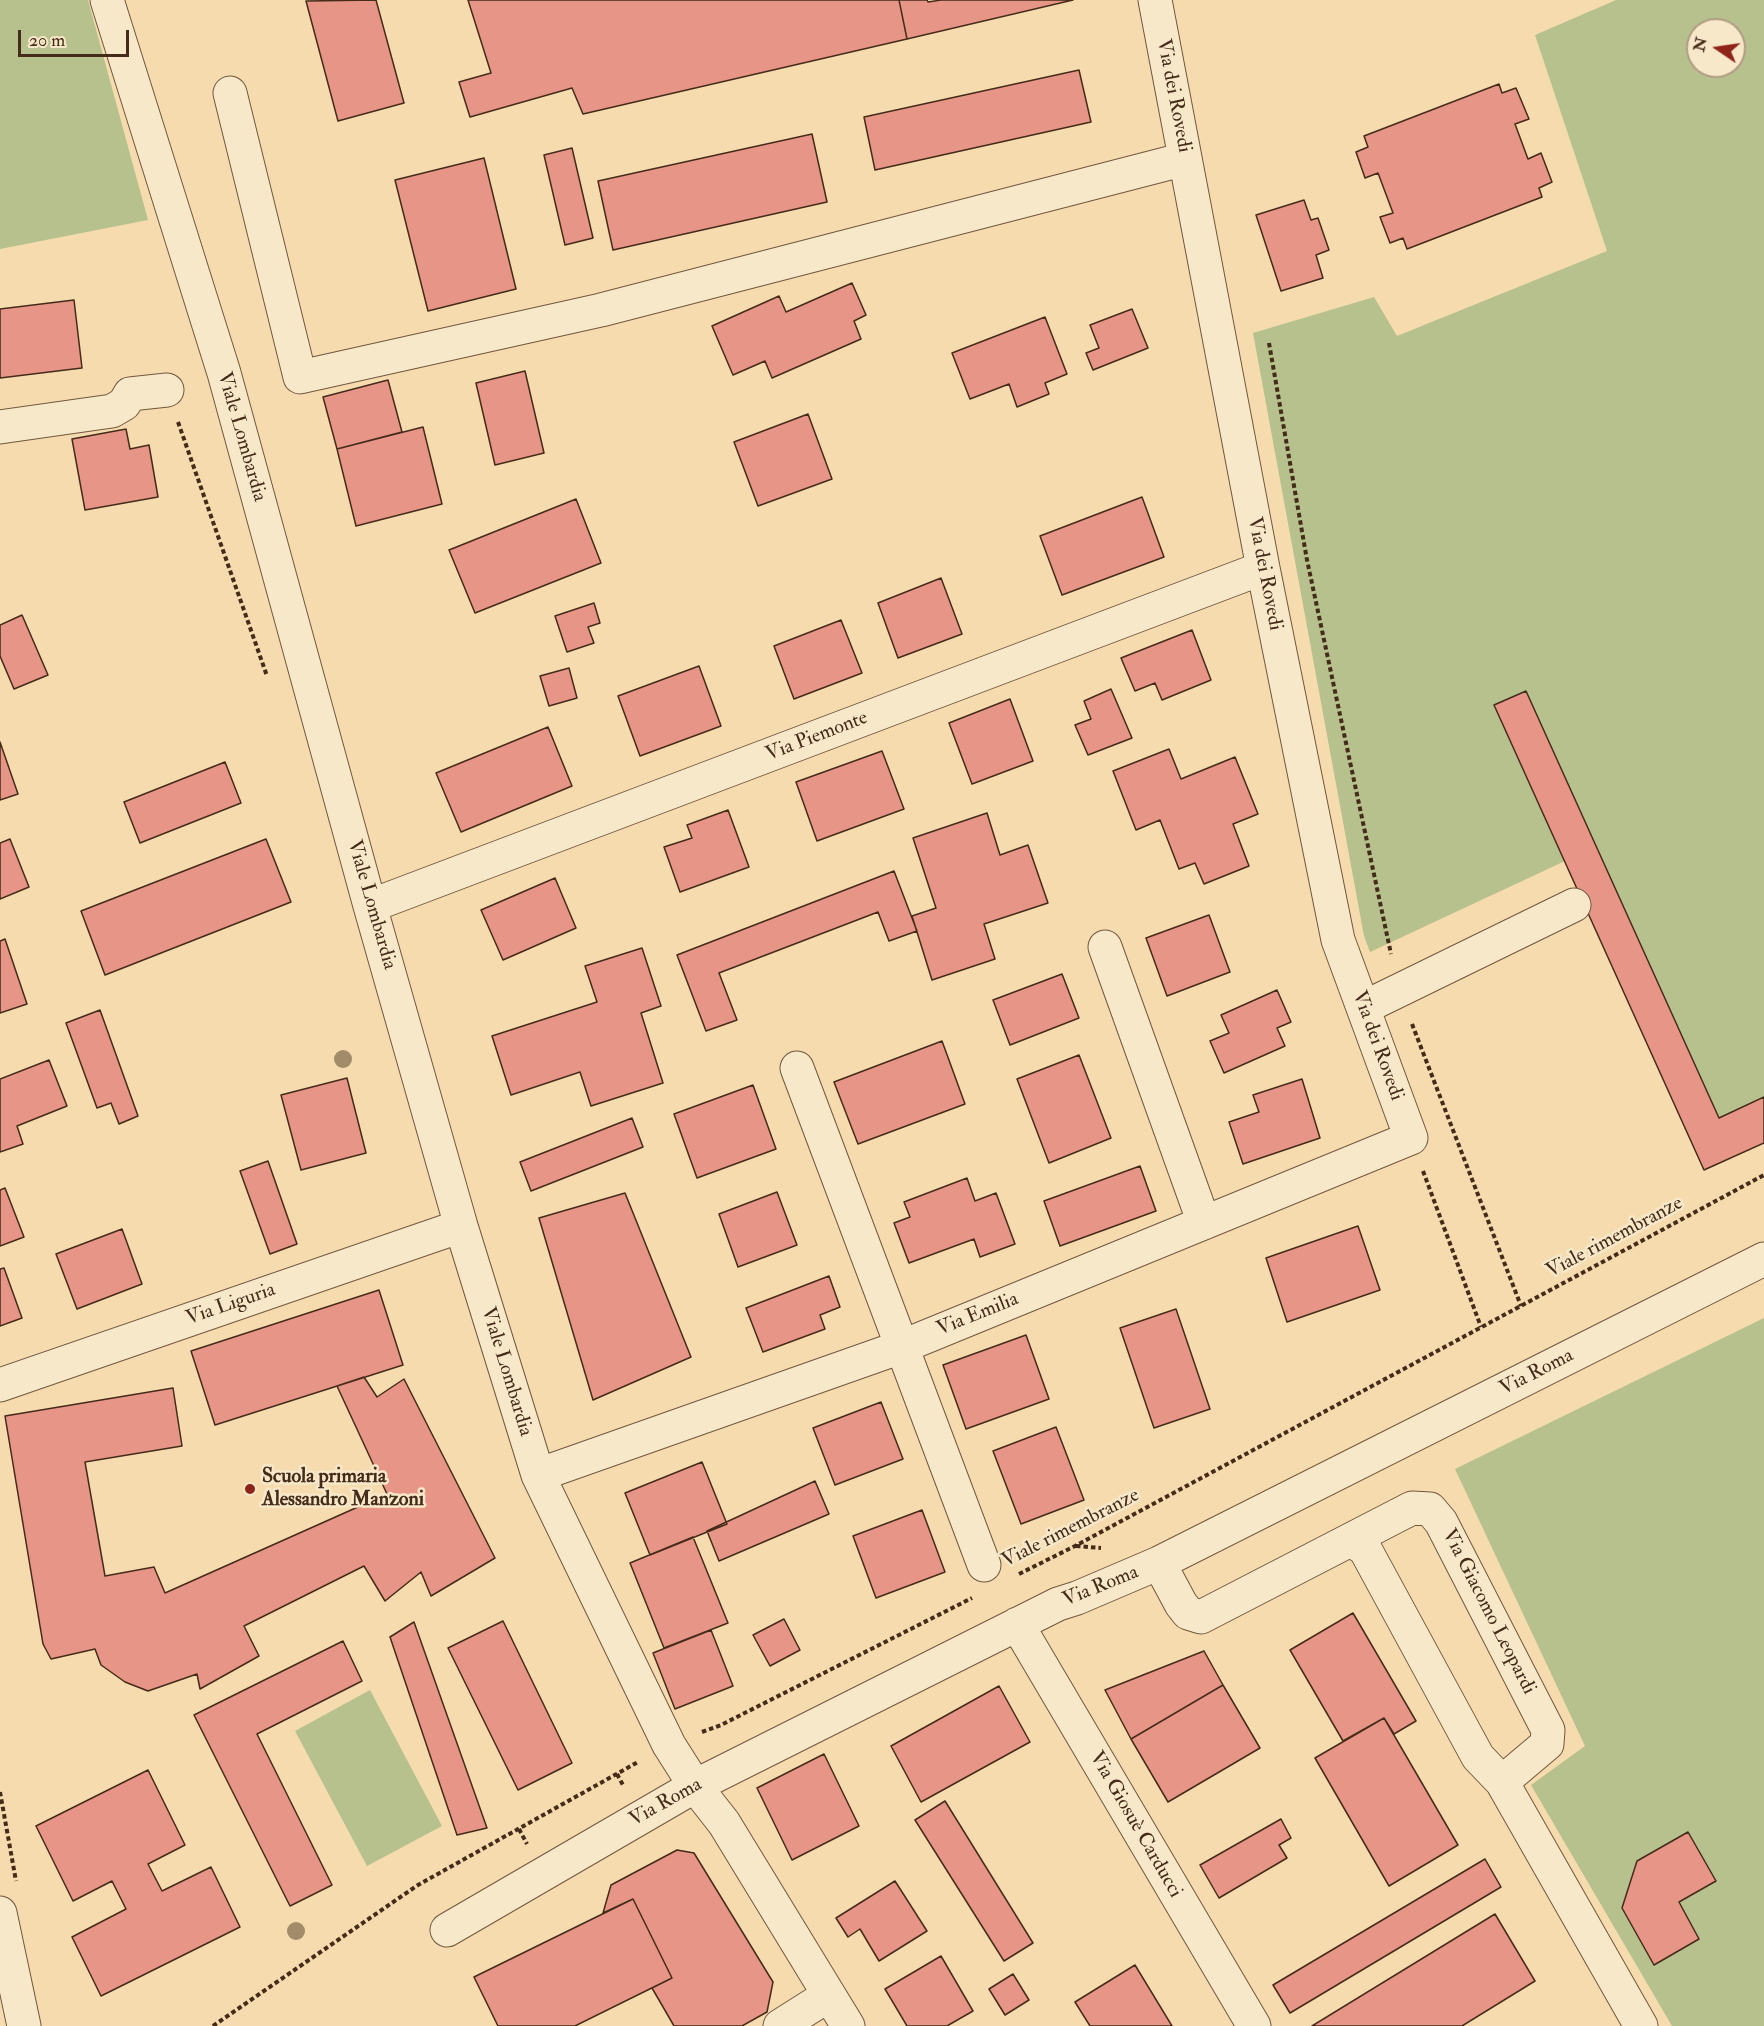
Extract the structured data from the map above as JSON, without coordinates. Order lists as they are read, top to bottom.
{
  "streets": {
    "street": [
      "Via dei Rovedi",
      "Viale Lombardia",
      "Via Piemonte",
      "Via Liguria",
      "Via Emilia",
      "Via Roma",
      "Via Giacomo Leopardi",
      "Via Giosuè Carducci"
    ],
    "path": ["Viale rimembranze"]
  },
  "crossings": [
    ["Via dei Rovedi", "Via Piemonte"],
    ["Via dei Rovedi", "Via Emilia"],
    ["Viale Lombardia", "Via Piemonte"],
    ["Viale Lombardia", "Via Liguria"],
    ["Viale Lombardia", "Via Emilia"],
    ["Viale Lombardia", "Via Roma"],
    ["Via Roma", "Via Giacomo Leopardi"],
    ["Via Roma", "Via Giosuè Carducci"]
  ],
  "places": ["Scuola primaria Alessandro Manzoni"],
  "scale_bar": "20 m",
  "north": "left"
}
